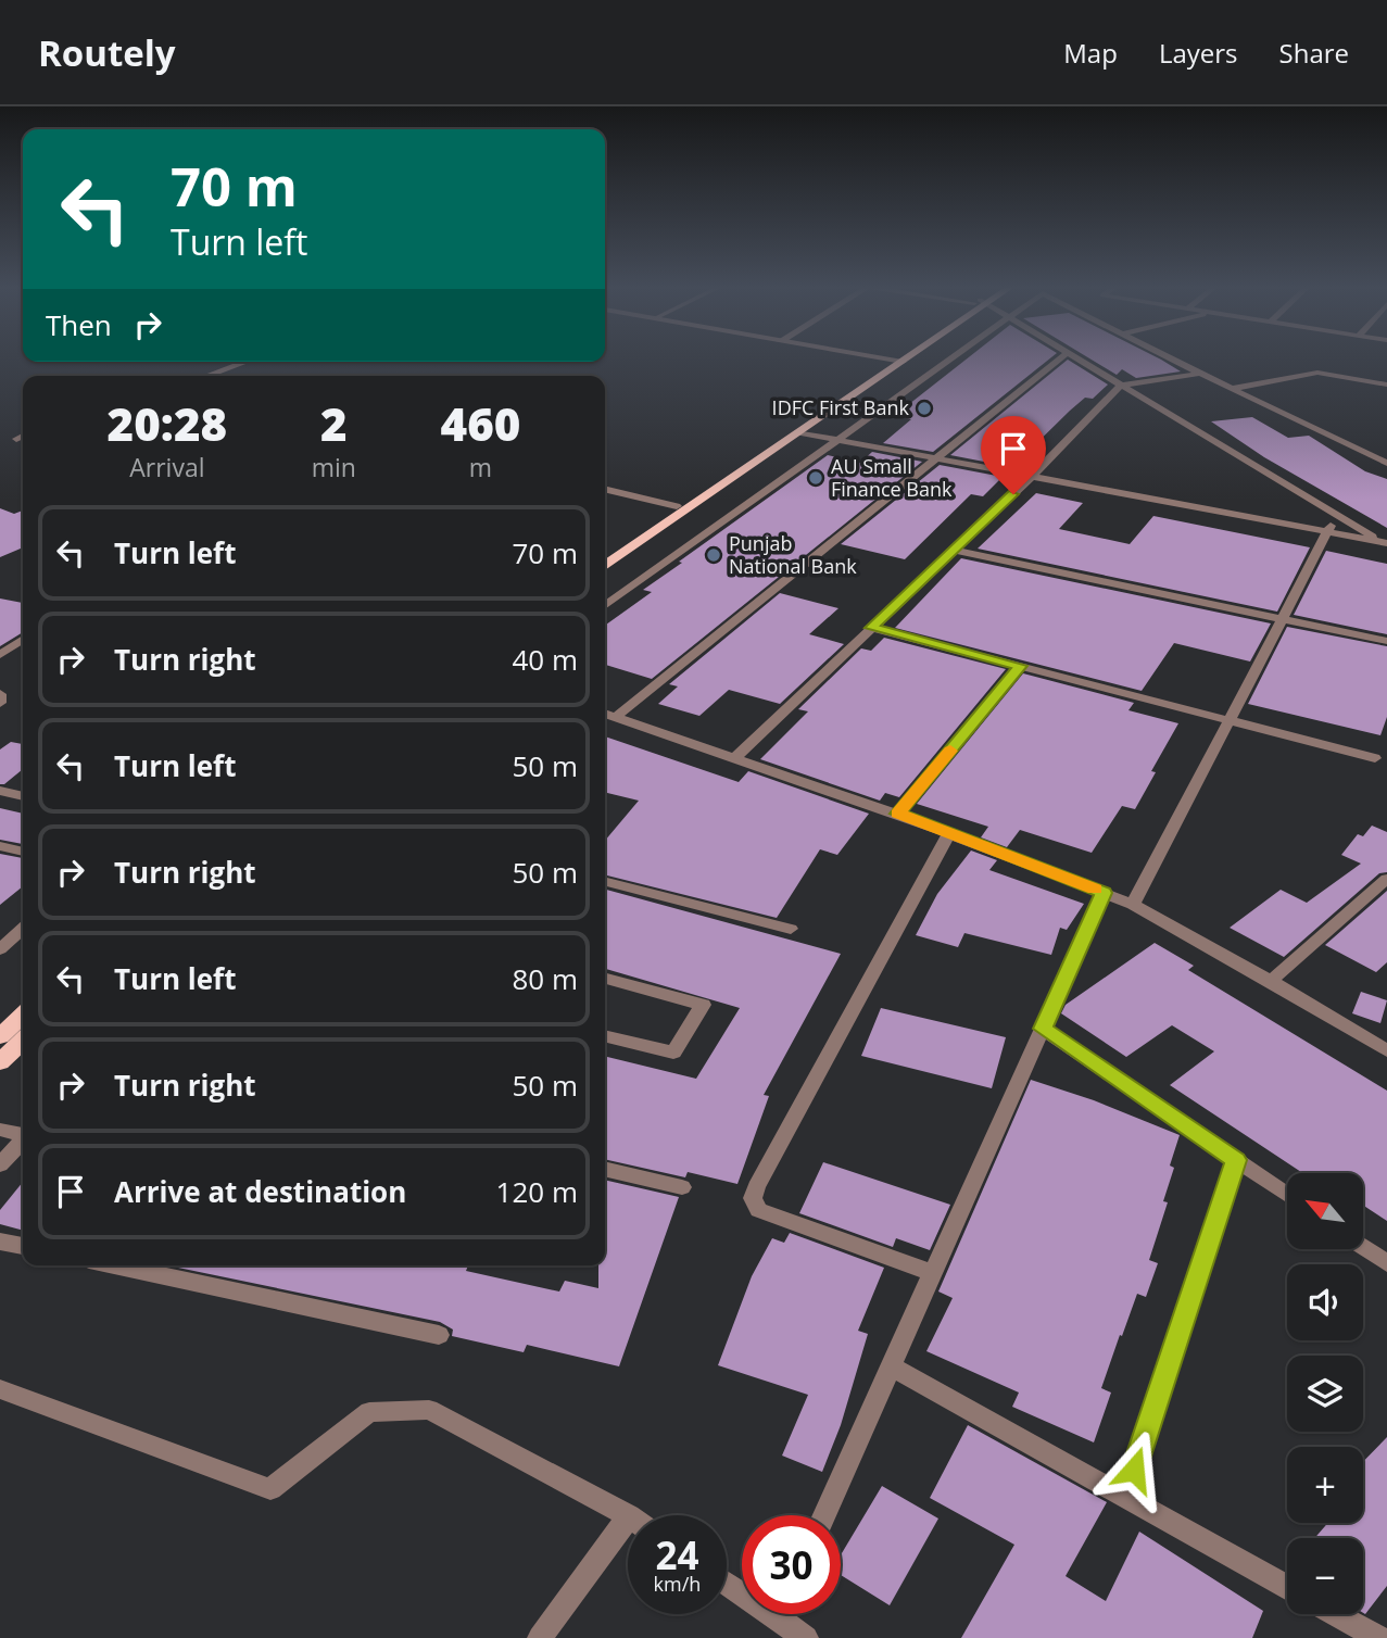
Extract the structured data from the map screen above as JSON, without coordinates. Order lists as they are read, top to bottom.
{
  "places": ["IDFC First Bank", "AU Small Finance Bank", "Punjab National Bank"],
  "north": "top left",
  "page": {
    "header": "Routely",
    "nav": ["Map", "Layers", "Share"],
    "turn": ["70 m", "Turn left"],
    "then": "Then",
    "eta": [
      "20:28",
      "Arrival",
      "2",
      "min",
      "460",
      "m"
    ],
    "list": [
      {
        "name": "Turn left",
        "value": "70 m"
      },
      {
        "name": "Turn right",
        "value": "40 m"
      },
      {
        "name": "Turn left",
        "value": "50 m"
      },
      {
        "name": "Turn right",
        "value": "50 m"
      },
      {
        "name": "Turn left",
        "value": "80 m"
      },
      {
        "name": "Turn right",
        "value": "50 m"
      },
      {
        "name": "Arrive at destination",
        "value": "120 m"
      }
    ],
    "map_buttons": ["+", "−"],
    "speed": "24 km/h",
    "limit": "30"
  }
}
